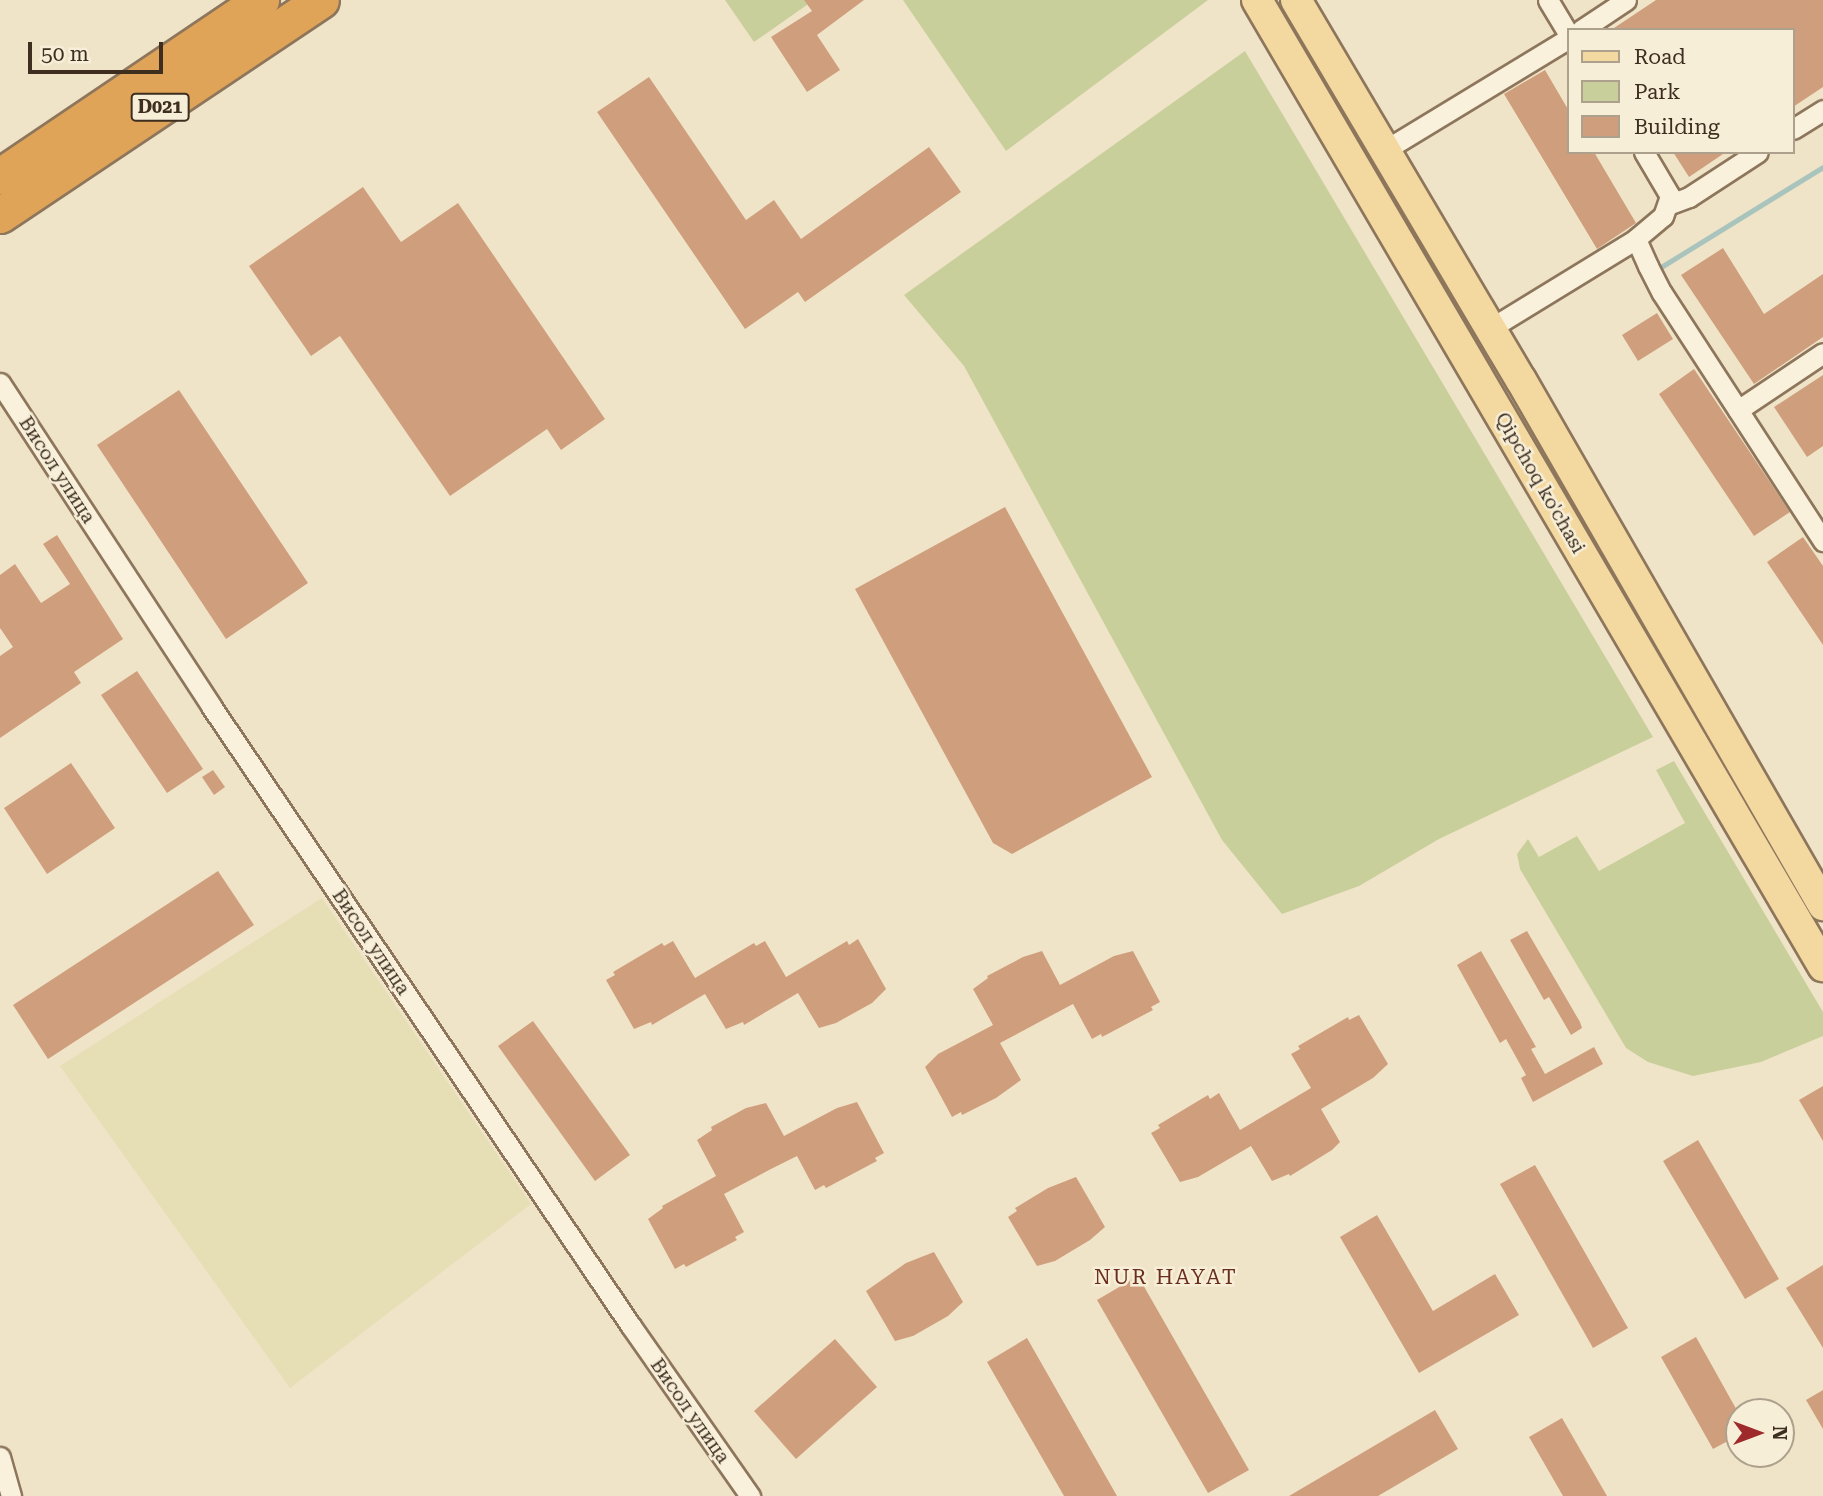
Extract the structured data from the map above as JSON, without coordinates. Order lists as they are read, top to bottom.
{
  "streets": {
    "highway": ["D021"],
    "main road": ["Qipchoq ko'chasi"],
    "street": ["Висол улица"]
  },
  "districts": ["NUR HAYAT"],
  "legend": ["Road", "Park", "Building"],
  "scale_bar": "50 m",
  "north": "right"
}
